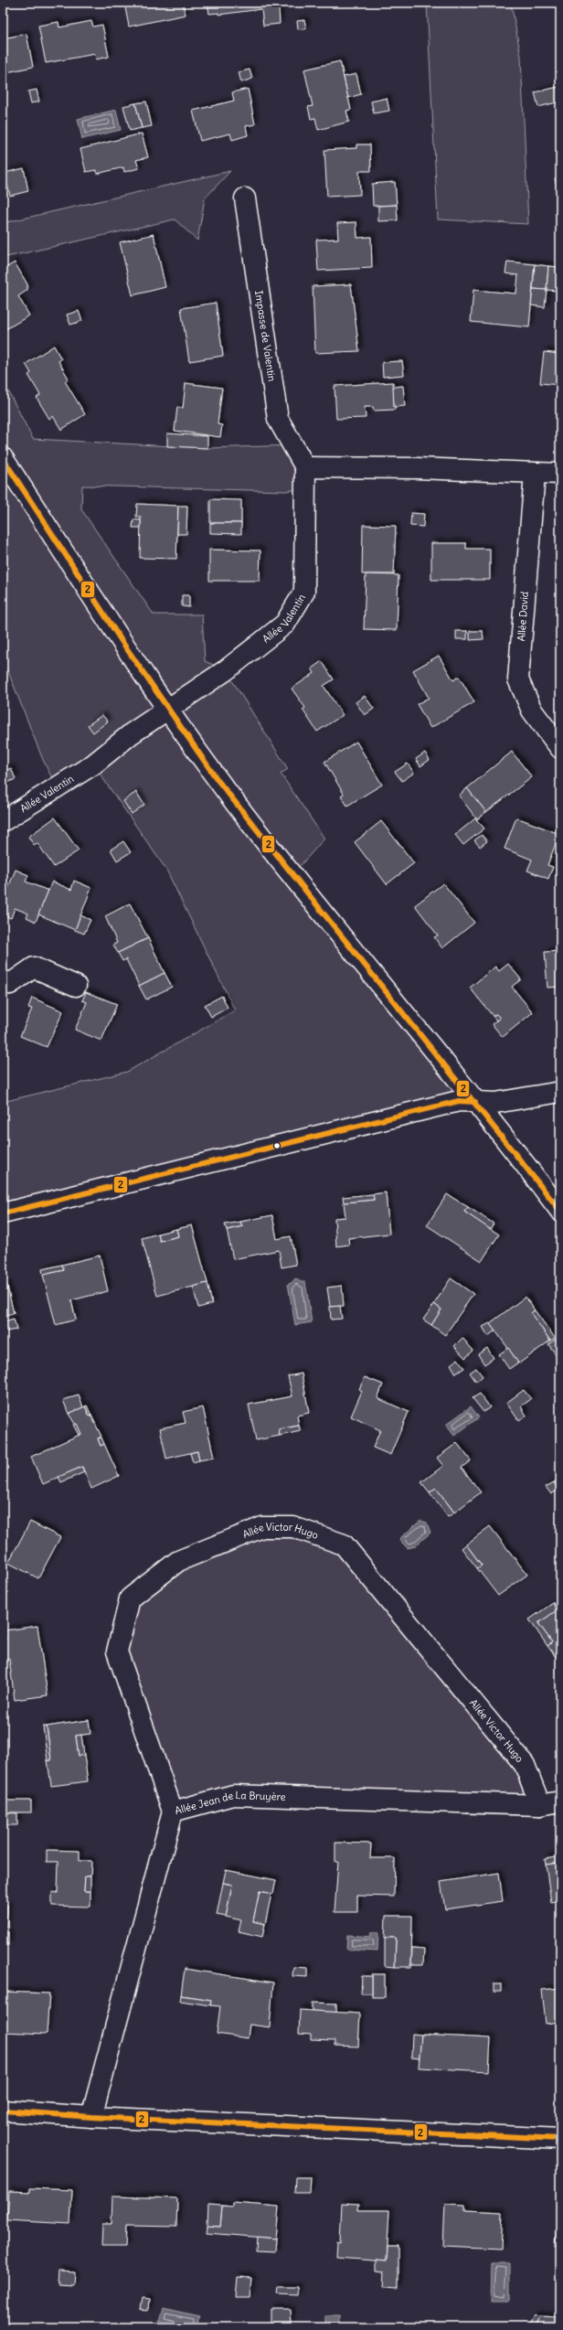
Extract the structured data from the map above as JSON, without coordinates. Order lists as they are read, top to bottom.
{
  "streets": {
    "street": [
      "Impasse de Valentin",
      "Allée David",
      "Allée Valentin",
      "Allée Victor Hugo",
      "Allée Jean de La Bruyère"
    ]
  },
  "crossings": [
    ["Impasse de Valentin", "Allée Valentin"],
    ["Allée Victor Hugo", "Allée Jean de La Bruyère"]
  ],
  "lines": ["transit line 2"]
}
